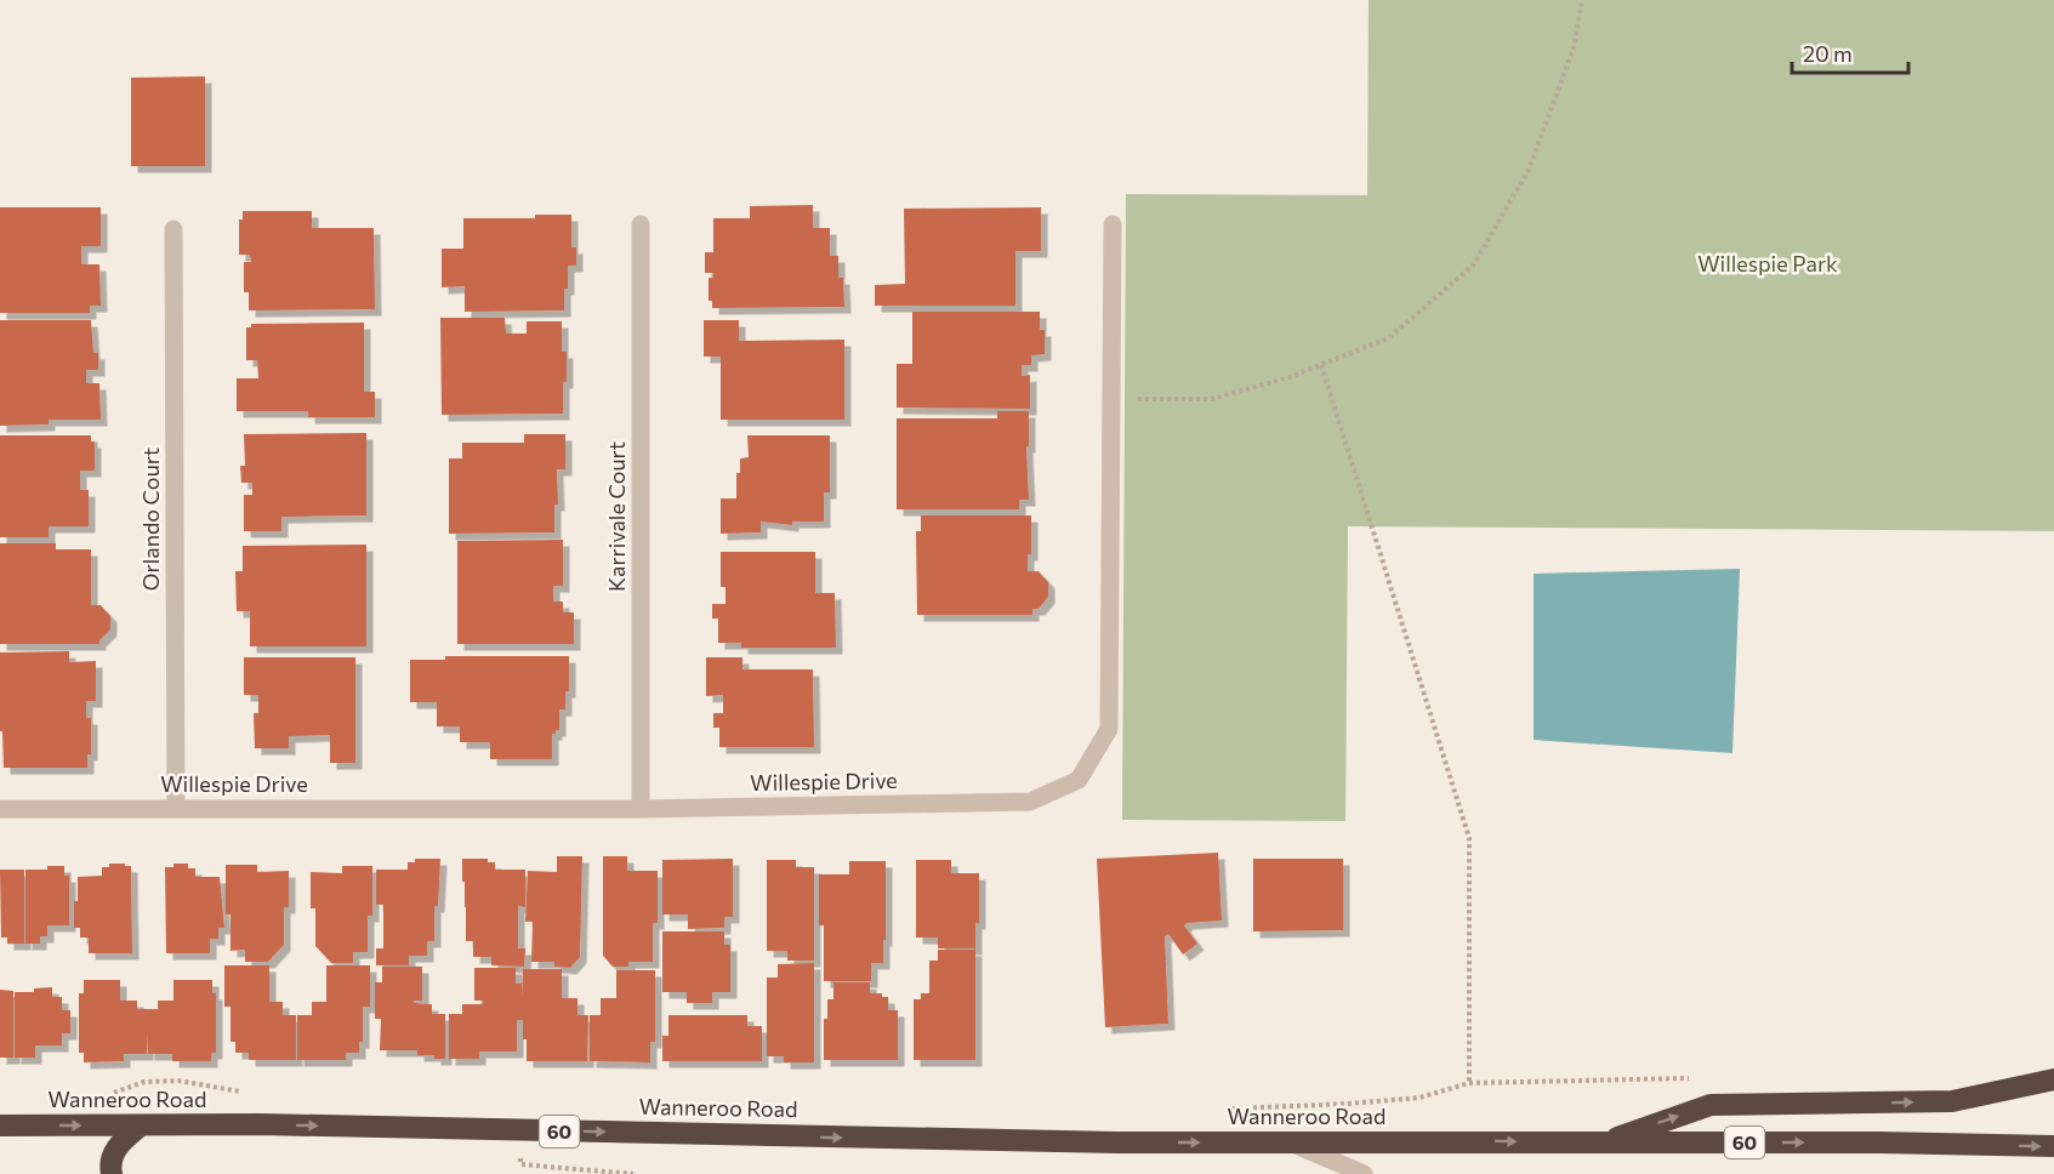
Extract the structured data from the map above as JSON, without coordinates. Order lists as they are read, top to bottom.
{
  "streets": {
    "highway": ["Wanneroo Road", "60"],
    "street": ["Karrivale Court", "Orlando Court", "Willespie Drive"]
  },
  "crossings": [
    ["Karrivale Court", "Willespie Drive"],
    ["Orlando Court", "Willespie Drive"],
    ["Wanneroo Road", "60"]
  ],
  "one_way": ["Wanneroo Road"],
  "parks": ["Willespie Park"],
  "scale_bar": "20 m"
}
